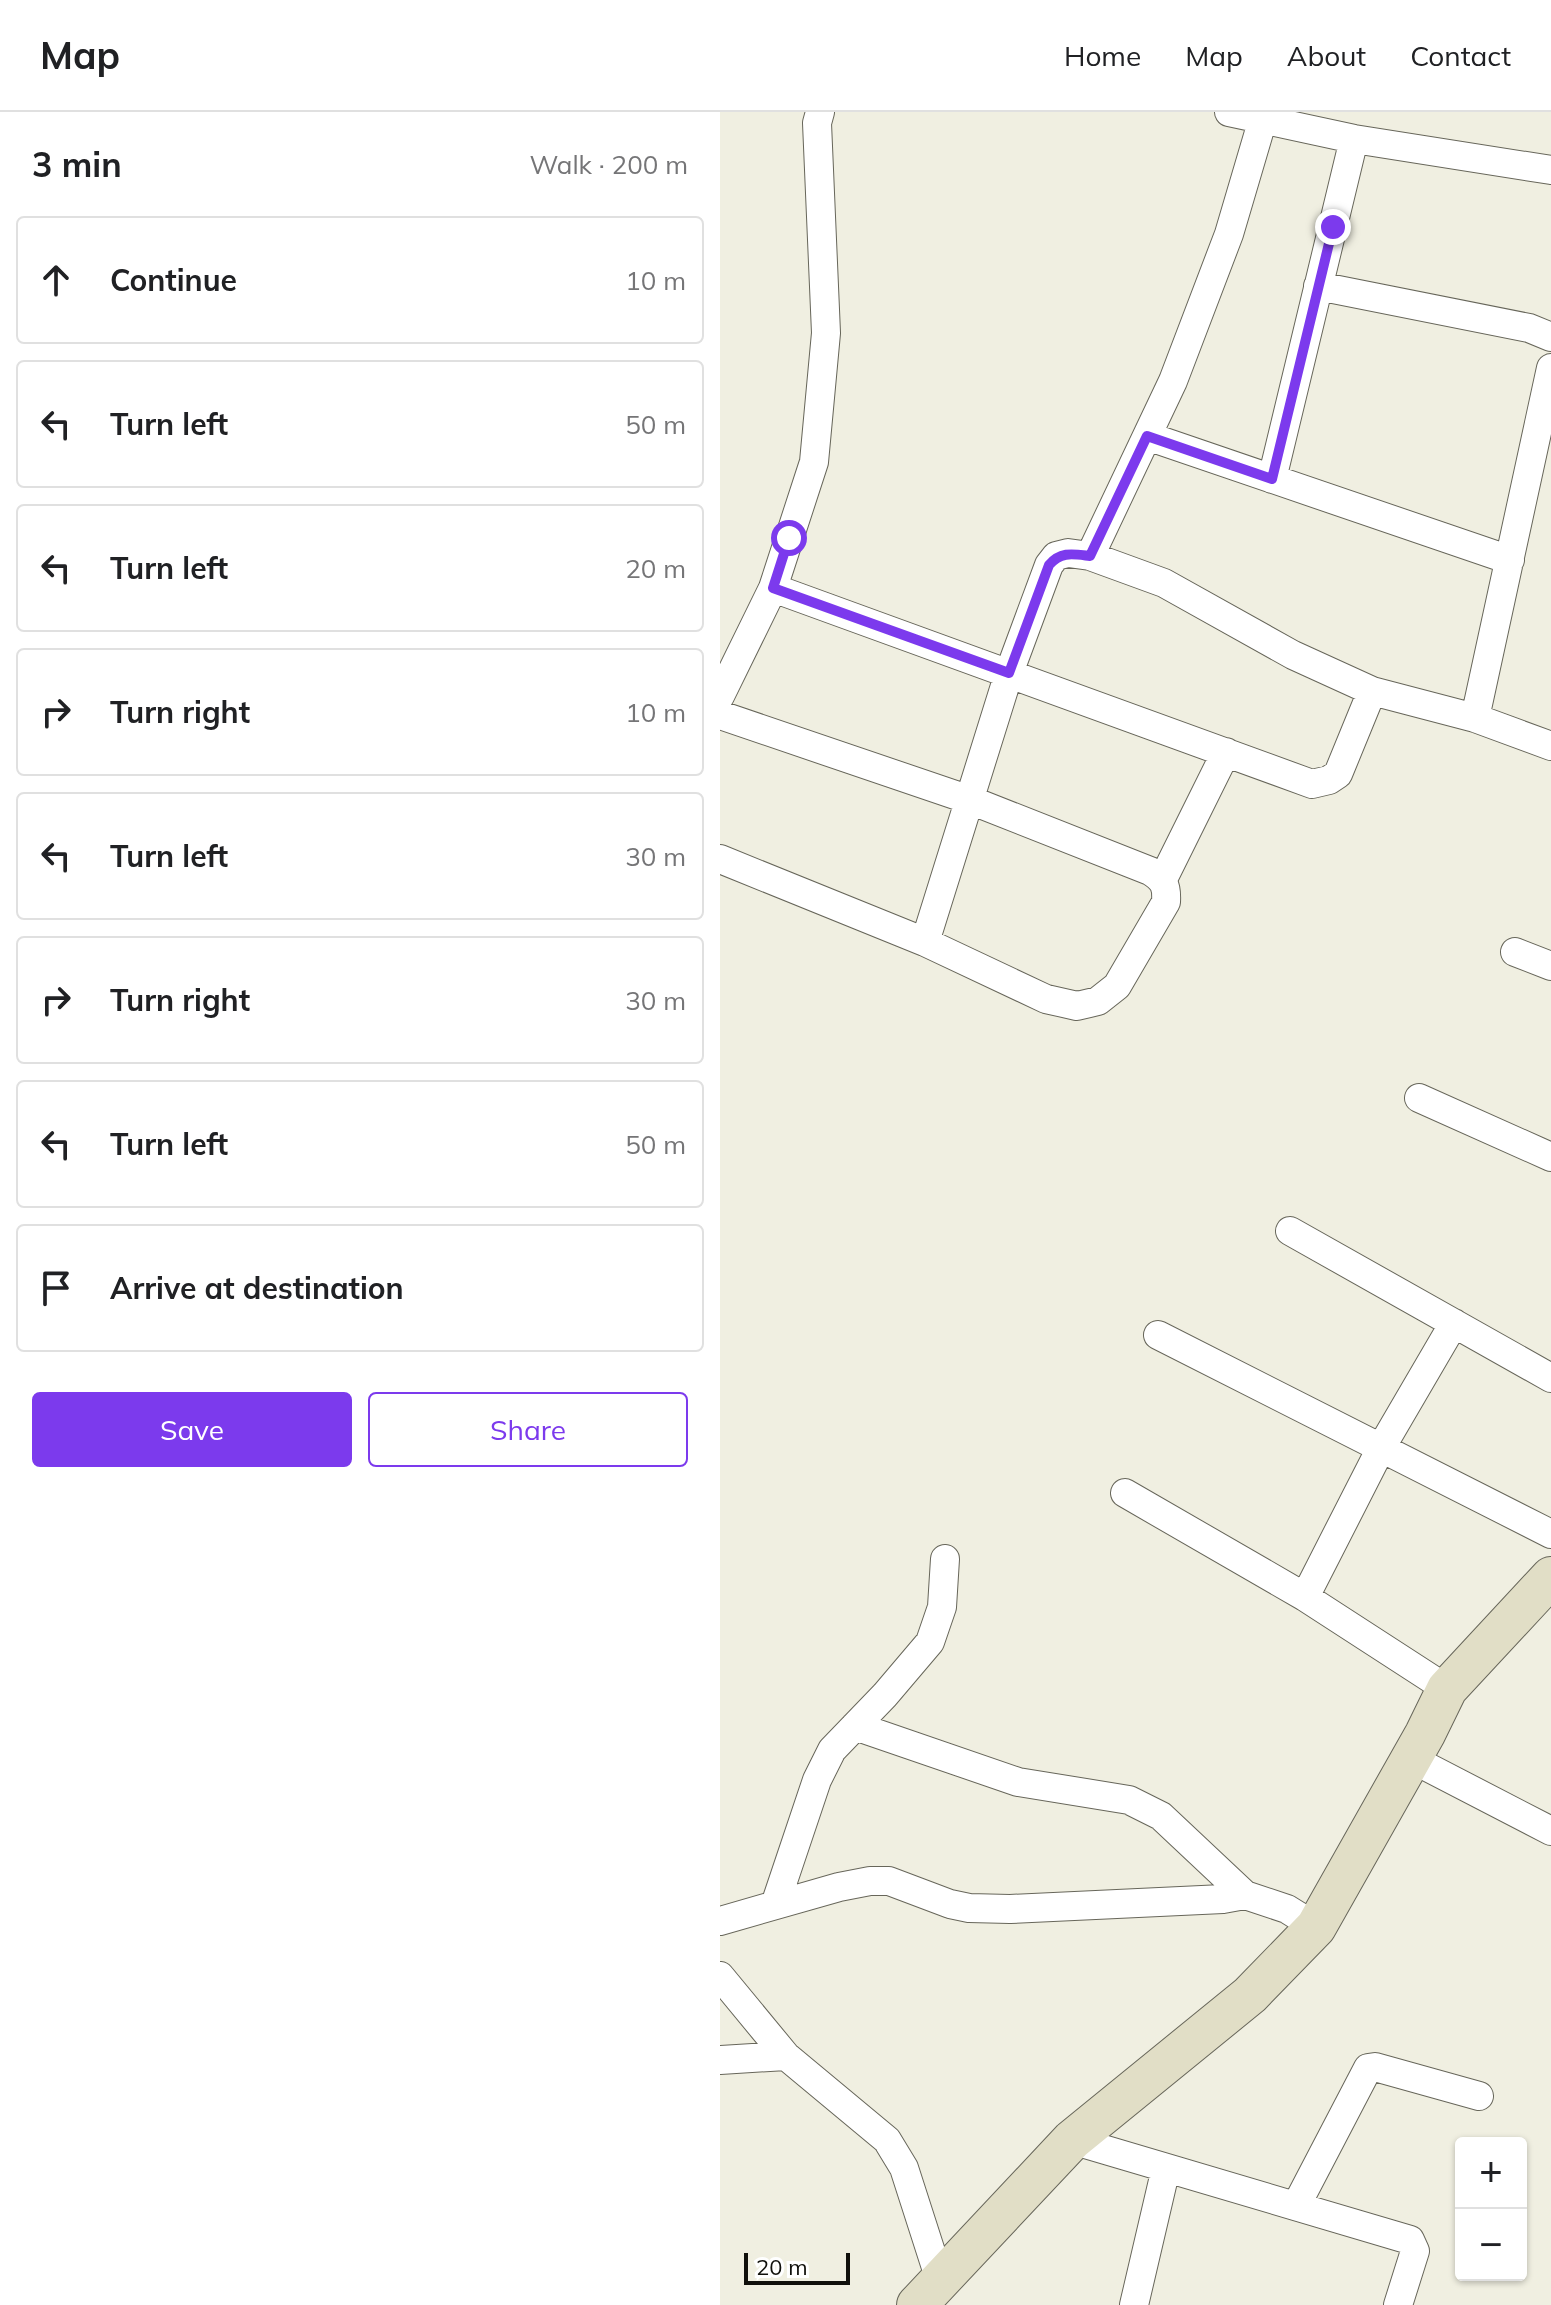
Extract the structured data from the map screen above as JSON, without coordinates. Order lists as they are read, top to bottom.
{
  "scale_bar": "20 m",
  "page": {
    "header": "Map",
    "nav": [
      "Home",
      "Map",
      "About",
      "Contact"
    ],
    "heading": ["3 min", "Walk · 200 m"],
    "list": [
      ["Continue", "10 m"],
      ["Turn left", "50 m"],
      ["Turn left", "20 m"],
      ["Turn right", "10 m"],
      ["Turn left", "30 m"],
      ["Turn right", "30 m"],
      ["Turn left", "50 m"],
      "Arrive at destination"
    ],
    "buttons": ["Save", "Share"],
    "map_buttons": ["+", "−"],
    "scale": "20 m"
  }
}
